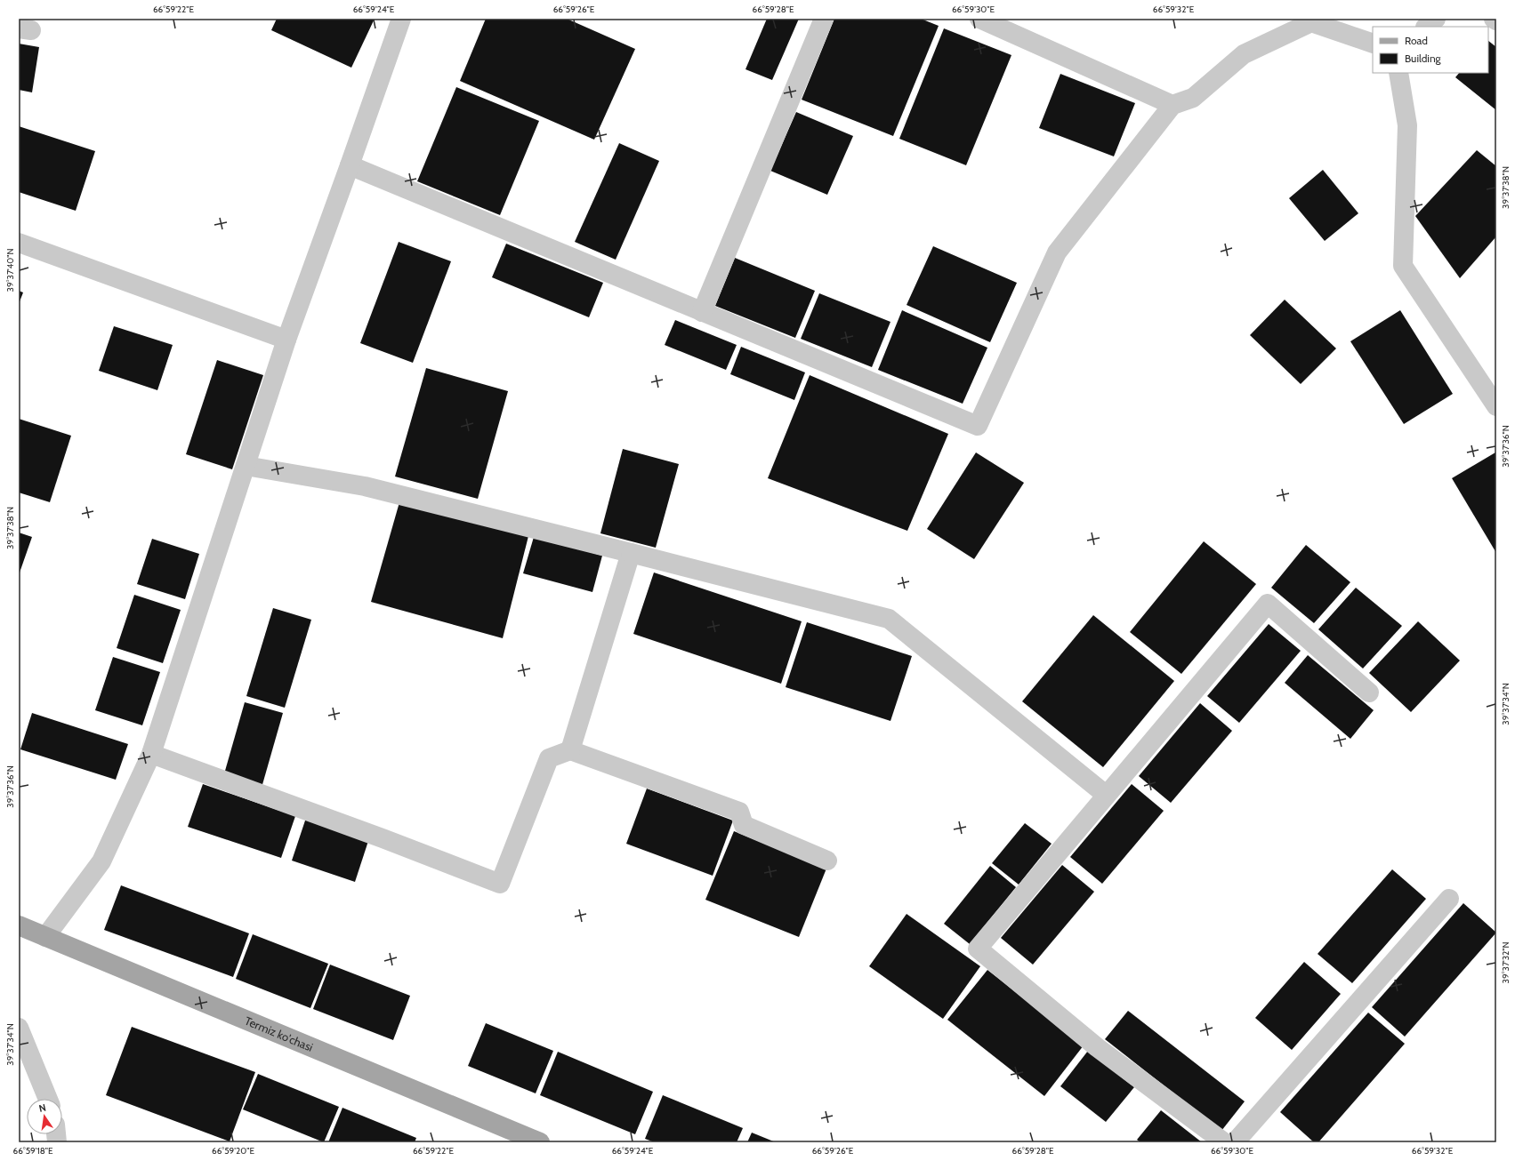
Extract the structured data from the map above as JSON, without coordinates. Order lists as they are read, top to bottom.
{
  "streets": {
    "main road": ["Termiz ko'chasi"]
  },
  "legend": ["Road", "Building"],
  "north": "top",
  "coordinates": [
    "66°59'22\"E",
    "66°59'24\"E",
    "66°59'26\"E",
    "66°59'28\"E",
    "66°59'30\"E",
    "66°59'32\"E",
    "39°37'38\"N",
    "39°37'40\"N",
    "39°37'36\"N",
    "39°37'34\"N",
    "39°37'32\"N",
    "66°59'18\"E",
    "66°59'20\"E"
  ]
}
